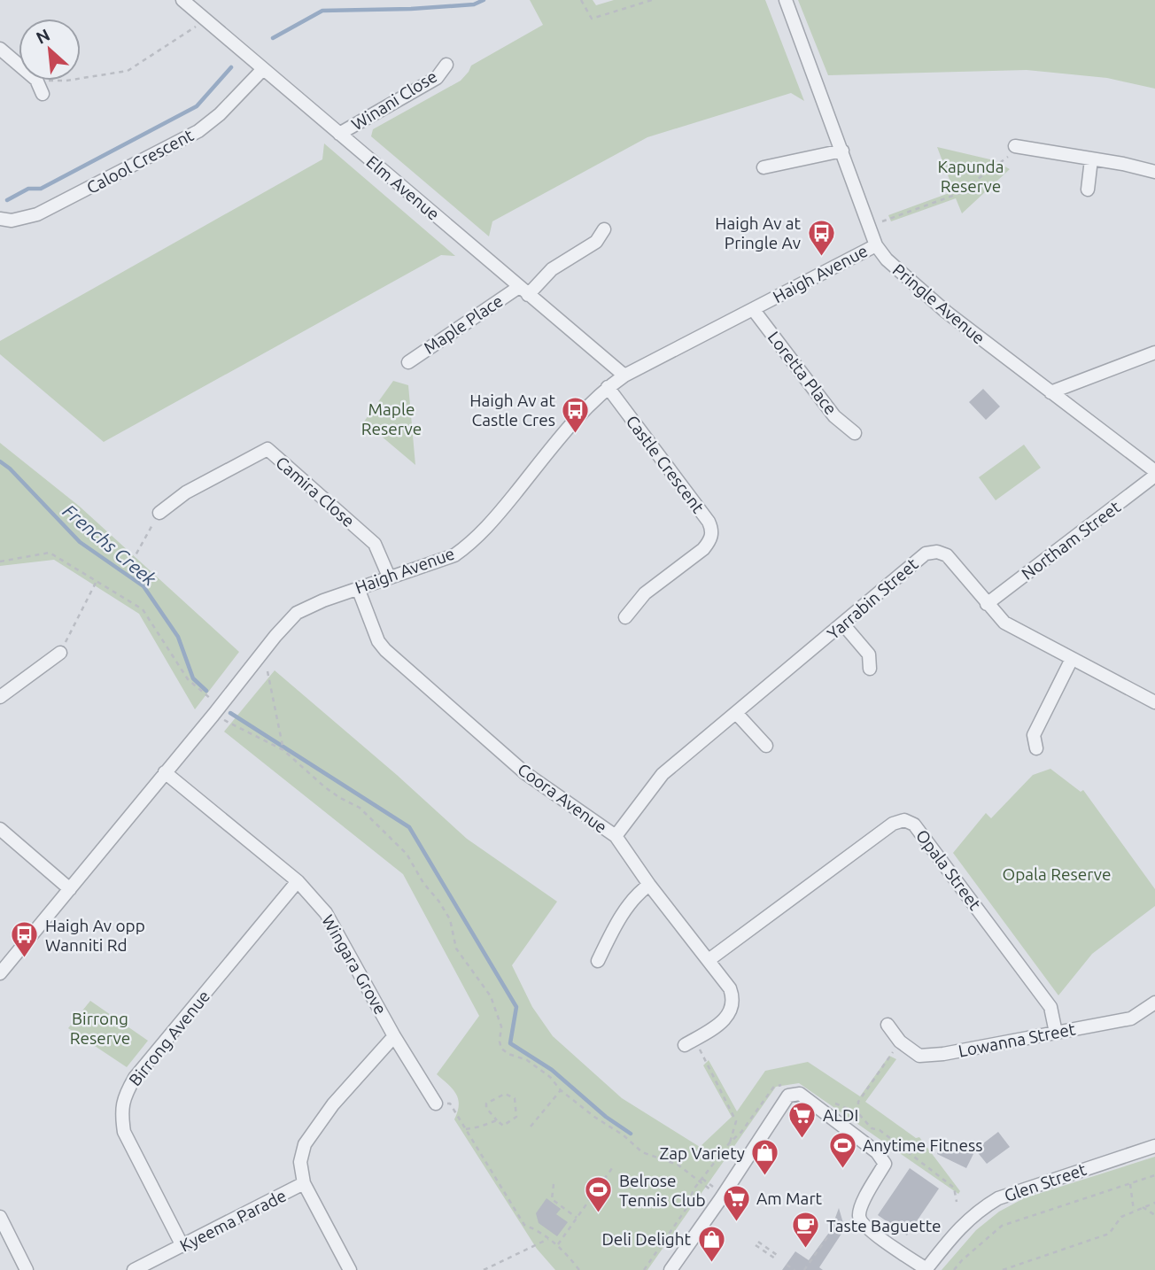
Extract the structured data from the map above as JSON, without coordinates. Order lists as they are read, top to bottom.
{
  "streets": {
    "street": [
      "Winani Close",
      "Calool Crescent",
      "Elm Avenue",
      "Haigh Avenue",
      "Pringle Avenue",
      "Maple Place",
      "Loretta Place",
      "Castle Crescent",
      "Camira Close",
      "Northam Street",
      "Yarrabin Street",
      "Coora Avenue",
      "Opala Street",
      "Wingara Grove",
      "Birrong Avenue",
      "Lowanna Street",
      "Glen Street",
      "Kyeema Parade"
    ]
  },
  "crossings": [
    ["Winani Close", "Elm Avenue"],
    ["Calool Crescent", "Elm Avenue"],
    ["Elm Avenue", "Haigh Avenue"],
    ["Elm Avenue", "Maple Place"],
    ["Haigh Avenue", "Pringle Avenue"],
    ["Haigh Avenue", "Loretta Place"],
    ["Haigh Avenue", "Castle Crescent"],
    ["Haigh Avenue", "Camira Close"],
    ["Haigh Avenue", "Coora Avenue"],
    ["Haigh Avenue", "Wingara Grove"],
    ["Pringle Avenue", "Northam Street"],
    ["Northam Street", "Yarrabin Street"],
    ["Yarrabin Street", "Coora Avenue"],
    ["Coora Avenue", "Opala Street"],
    ["Opala Street", "Lowanna Street"],
    ["Wingara Grove", "Birrong Avenue"],
    ["Wingara Grove", "Kyeema Parade"],
    ["Birrong Avenue", "Kyeema Parade"]
  ],
  "water": ["Frenchs Creek"],
  "parks": [
    "Kapunda Reserve",
    "Maple Reserve",
    "Opala Reserve",
    "Birrong Reserve"
  ],
  "places": {
    "bus stop": ["Haigh Av at Pringle Av", "Haigh Av at Castle Cres", "Haigh Av opp Wanniti Rd"],
    "supermarket": ["ALDI", "Am Mart"],
    "sports": ["Anytime Fitness", "Belrose Tennis Club"],
    "shop": ["Zap Variety", "Deli Delight"],
    "cafe": ["Taste Baguette"]
  },
  "north": "top left"
}
